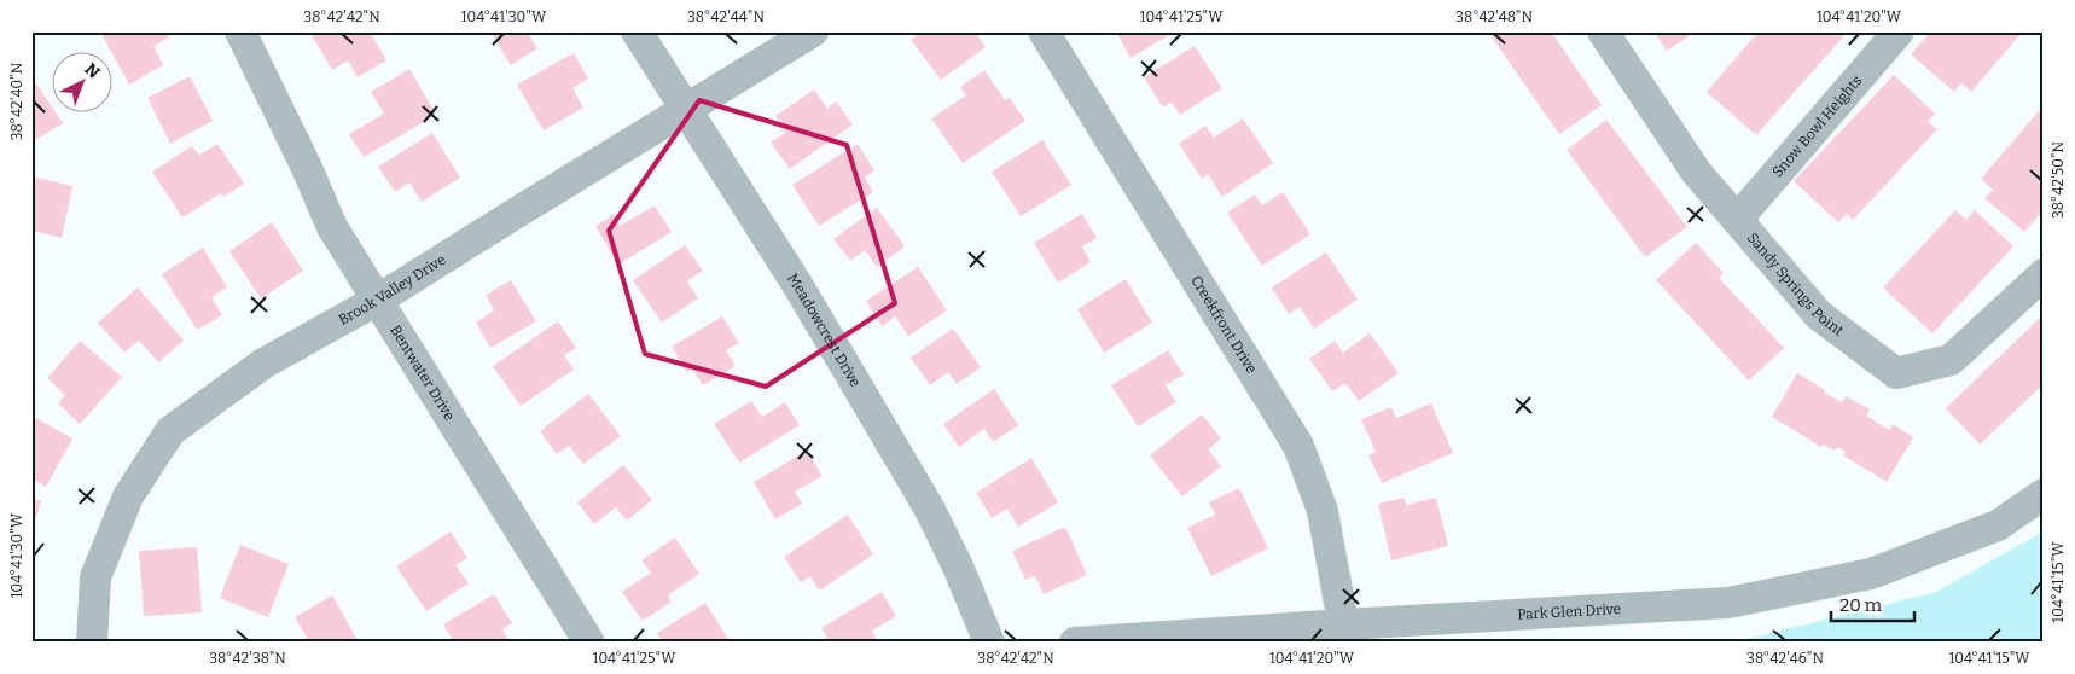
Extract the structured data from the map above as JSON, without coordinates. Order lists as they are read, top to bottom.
{
  "streets": {
    "street": [
      "Snow Bowl Heights",
      "Sandy Springs Point",
      "Brook Valley Drive",
      "Creekfront Drive",
      "Meadowcrest Drive",
      "Bentwater Drive",
      "Park Glen Drive"
    ]
  },
  "crossings": [
    ["Snow Bowl Heights", "Sandy Springs Point"],
    ["Brook Valley Drive", "Meadowcrest Drive"],
    ["Brook Valley Drive", "Bentwater Drive"],
    ["Creekfront Drive", "Park Glen Drive"]
  ],
  "scale_bar": "20 m",
  "north": "top right",
  "coordinates": [
    "38°42'42\"N",
    "104°41'30\"W",
    "38°42'44\"N",
    "104°41'25\"W",
    "38°42'48\"N",
    "104°41'20\"W",
    "38°42'40\"N",
    "38°42'50\"N",
    "104°41'15\"W",
    "38°42'38\"N",
    "38°42'46\"N"
  ]
}
